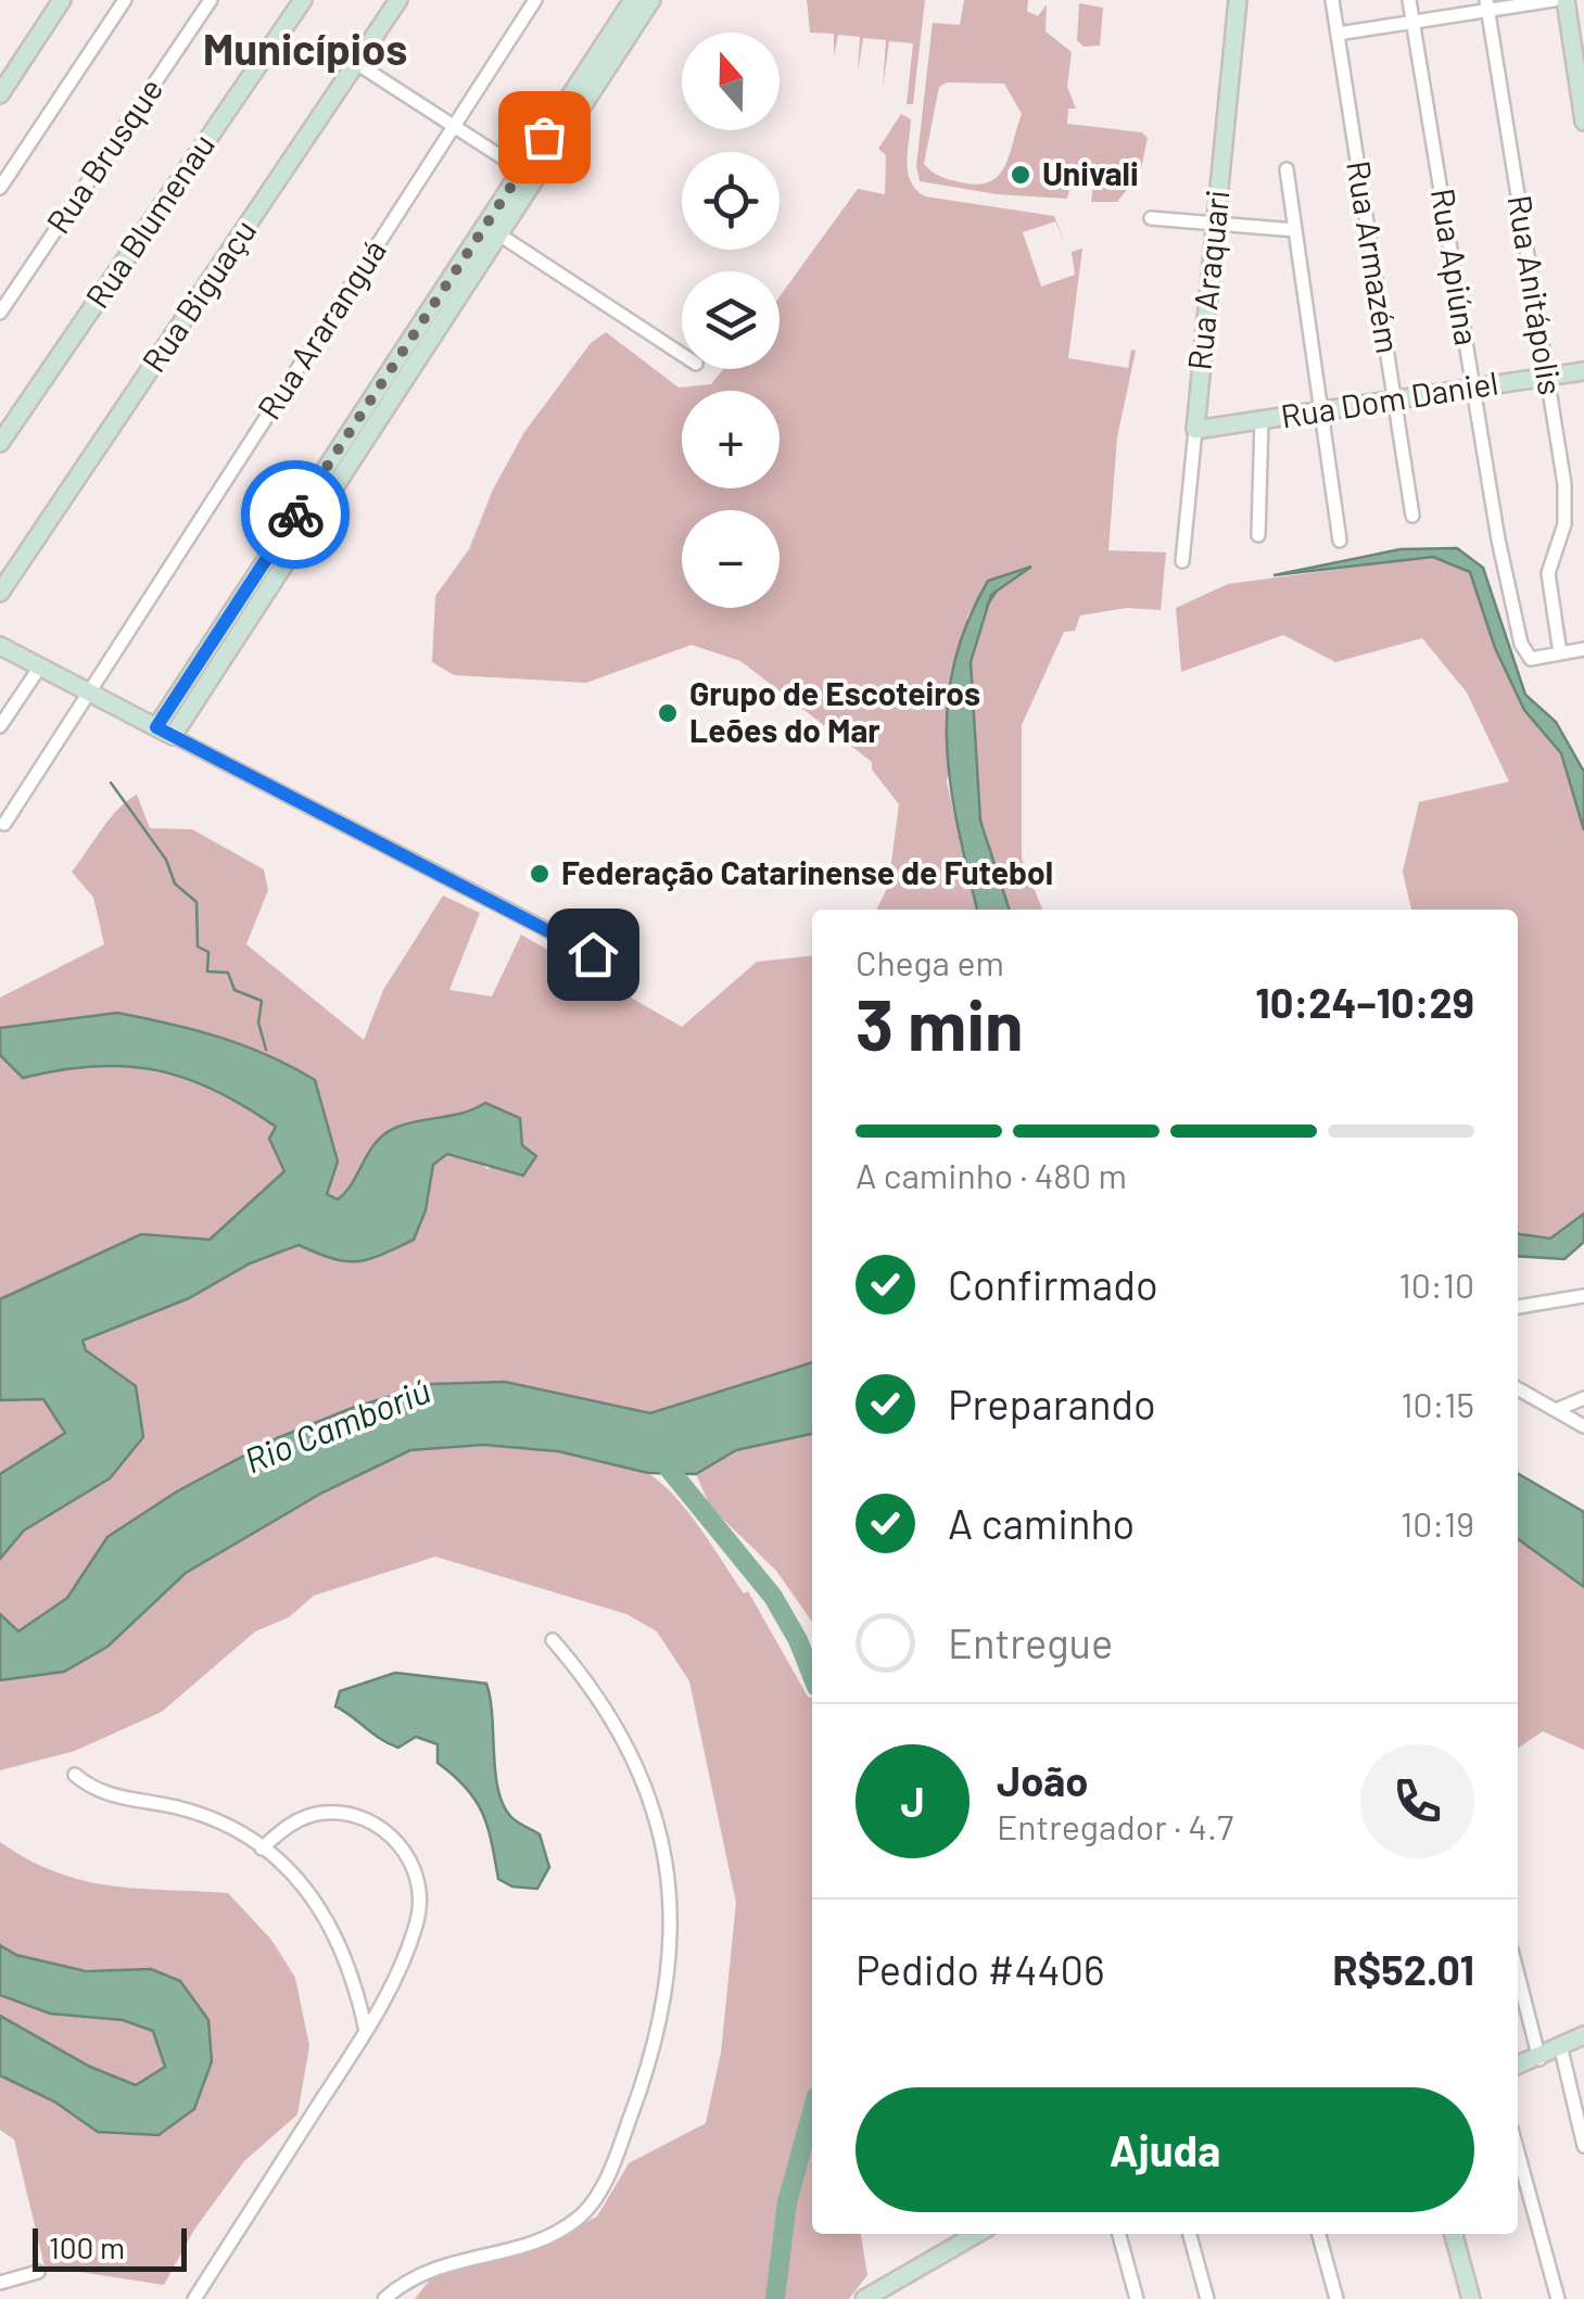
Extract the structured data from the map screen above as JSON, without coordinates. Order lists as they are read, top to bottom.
{
  "streets": {
    "street": [
      "Rua Brusque",
      "Rua Blumenau",
      "Rua Armazém",
      "Rua Apiúna",
      "Rua Araquari",
      "Rua Anitápolis",
      "Rua Biguaçu",
      "Rua Araranguá",
      "Rua Dom Daniel"
    ]
  },
  "crossings": [
    ["Rua Armazém", "Rua Dom Daniel"],
    ["Rua Apiúna", "Rua Anitápolis"],
    ["Rua Apiúna", "Rua Dom Daniel"],
    ["Rua Araquari", "Rua Dom Daniel"],
    ["Rua Anitápolis", "Rua Dom Daniel"]
  ],
  "districts": ["Municípios"],
  "water": ["Rio Camboriú"],
  "places": ["Univali", "Grupo de Escoteiros Leões do Mar", "Federação Catarinense de Futebol"],
  "scale_bar": "100 m",
  "north": "top",
  "page": {
    "map_buttons": ["+", "−"],
    "heading": ["3 min", "Chega em", "10:24–10:29"],
    "panel": [
      "João",
      "Entregador · 4.7",
      "Pedido #4406",
      "R$52.01"
    ],
    "bar": "A caminho · 480 m",
    "list": [
      ["Confirmado", "10:10"],
      ["Preparando", "10:15"],
      ["A caminho", "10:19"],
      "Entregue"
    ],
    "round": "J",
    "buttons": "Ajuda",
    "scale": "100 m"
  }
}
